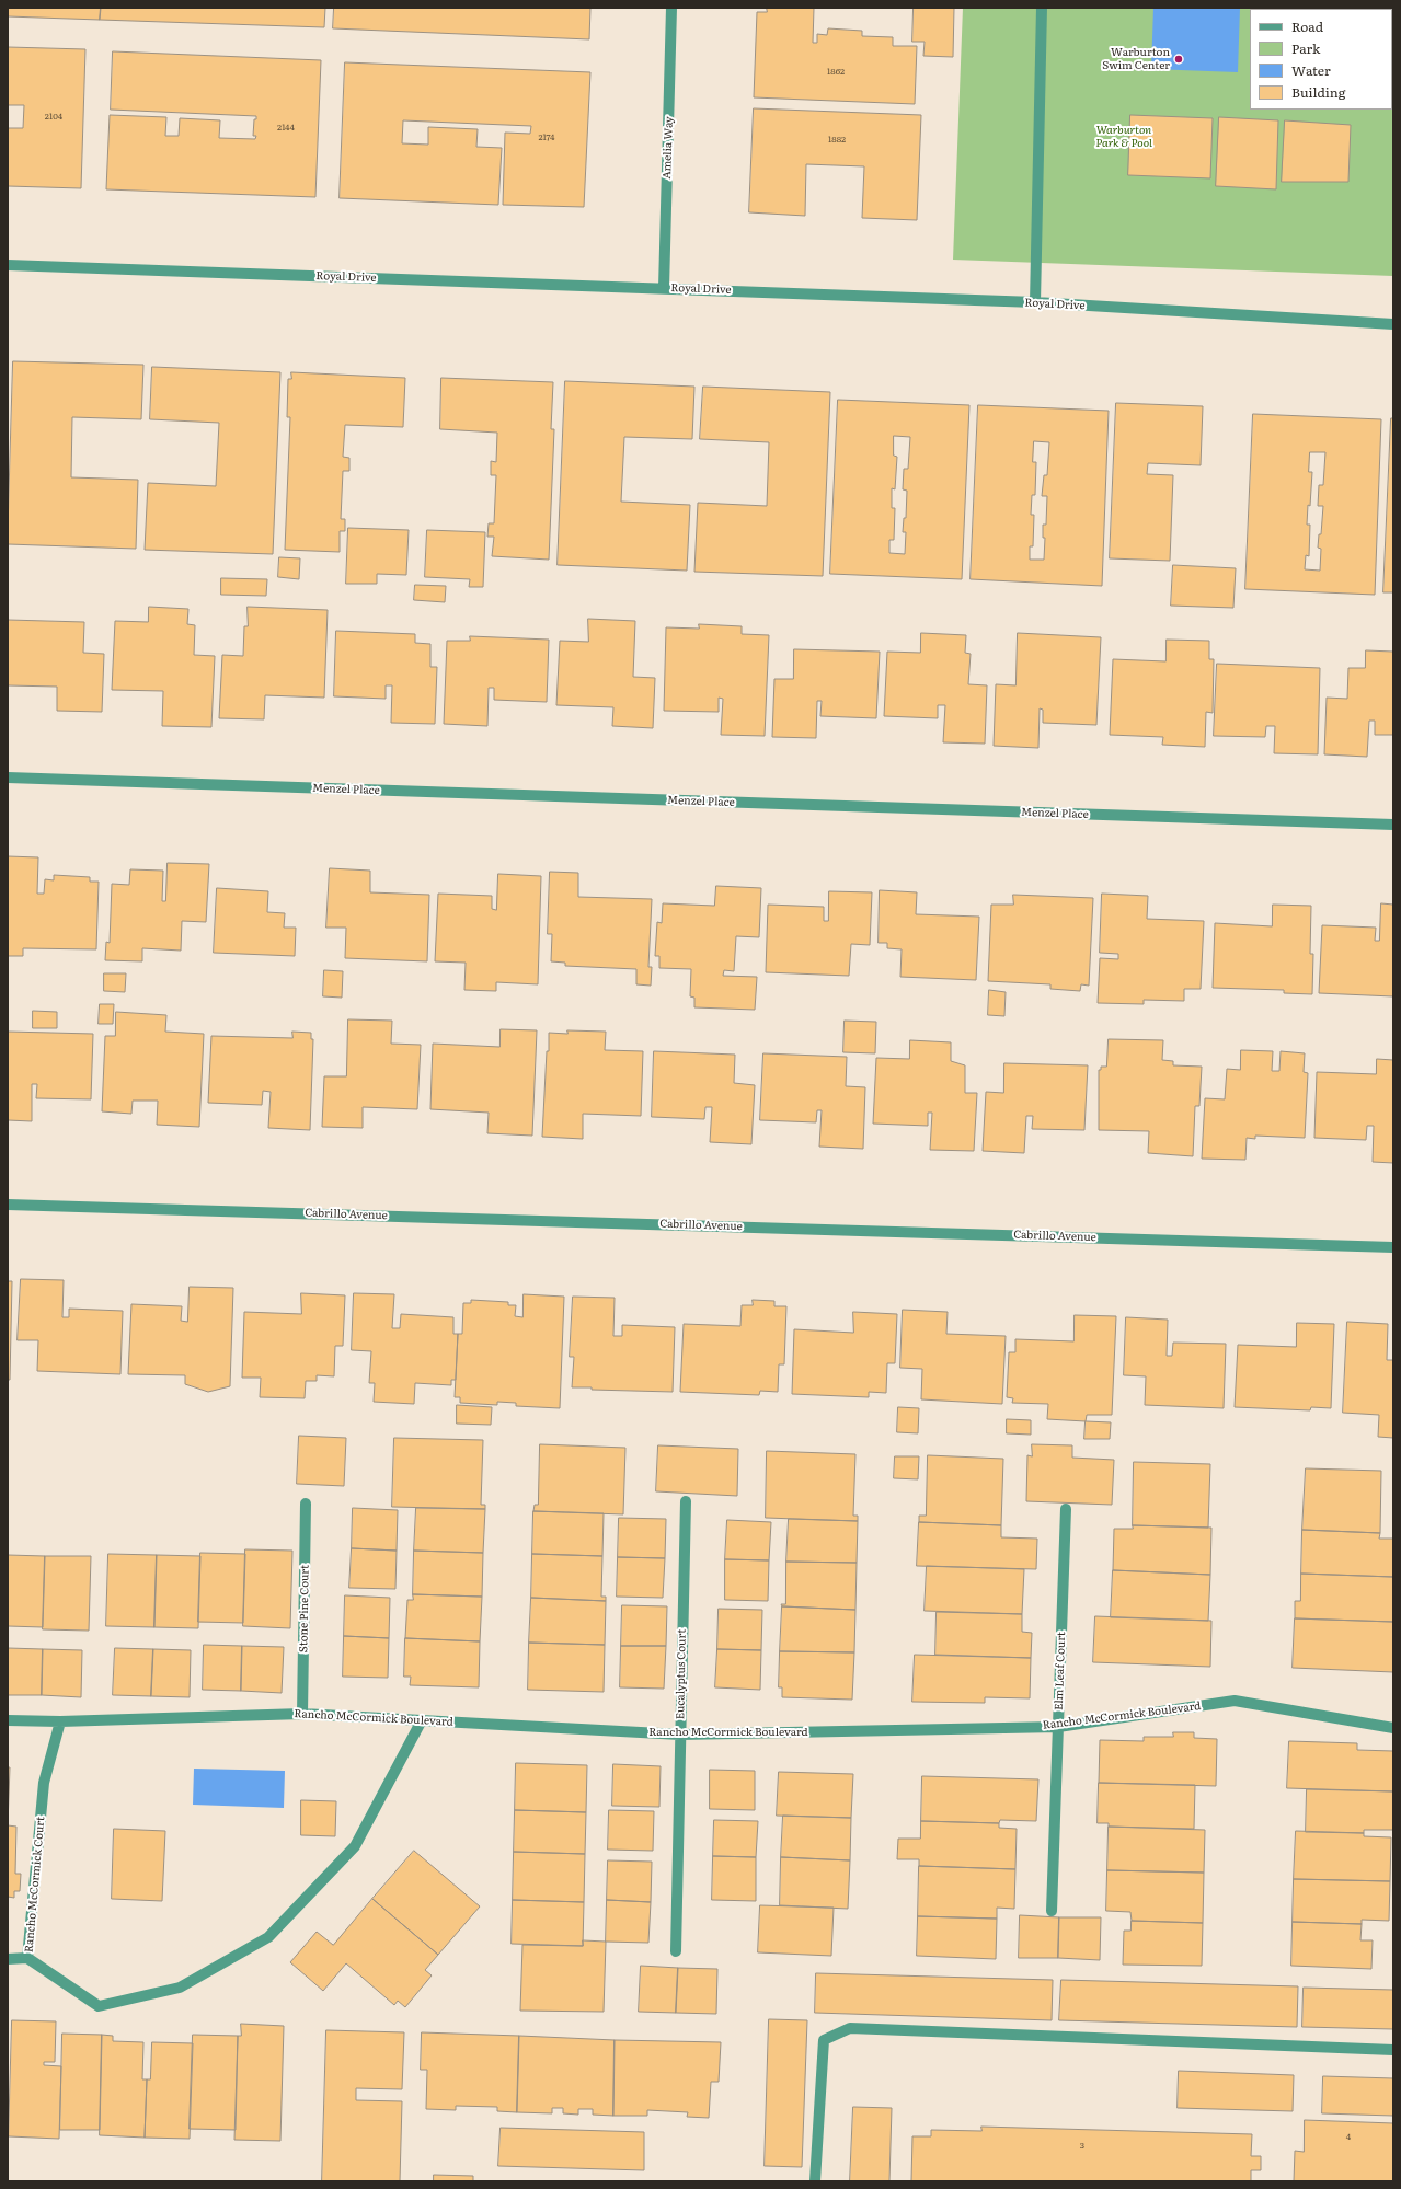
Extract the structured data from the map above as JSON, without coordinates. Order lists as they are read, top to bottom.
{
  "streets": {
    "street": [
      "Amelia Way",
      "Royal Drive",
      "Menzel Place",
      "Cabrillo Avenue",
      "Stone Pine Court",
      "Elm Leaf Court",
      "Eucalyptus Court",
      "Rancho McCormick Boulevard",
      "Rancho McCormick Court"
    ]
  },
  "crossings": [
    ["Amelia Way", "Royal Drive"],
    ["Stone Pine Court", "Rancho McCormick Boulevard"],
    ["Elm Leaf Court", "Rancho McCormick Boulevard"],
    ["Eucalyptus Court", "Rancho McCormick Boulevard"],
    ["Rancho McCormick Boulevard", "Rancho McCormick Court"]
  ],
  "parks": ["Warburton Park & Pool"],
  "places": ["Warburton Swim Center"],
  "house_numbers": [
    "1862",
    "2104",
    "2144",
    "2174",
    "1882",
    "4",
    "3"
  ],
  "legend": [
    "Road",
    "Park",
    "Water",
    "Building"
  ]
}
